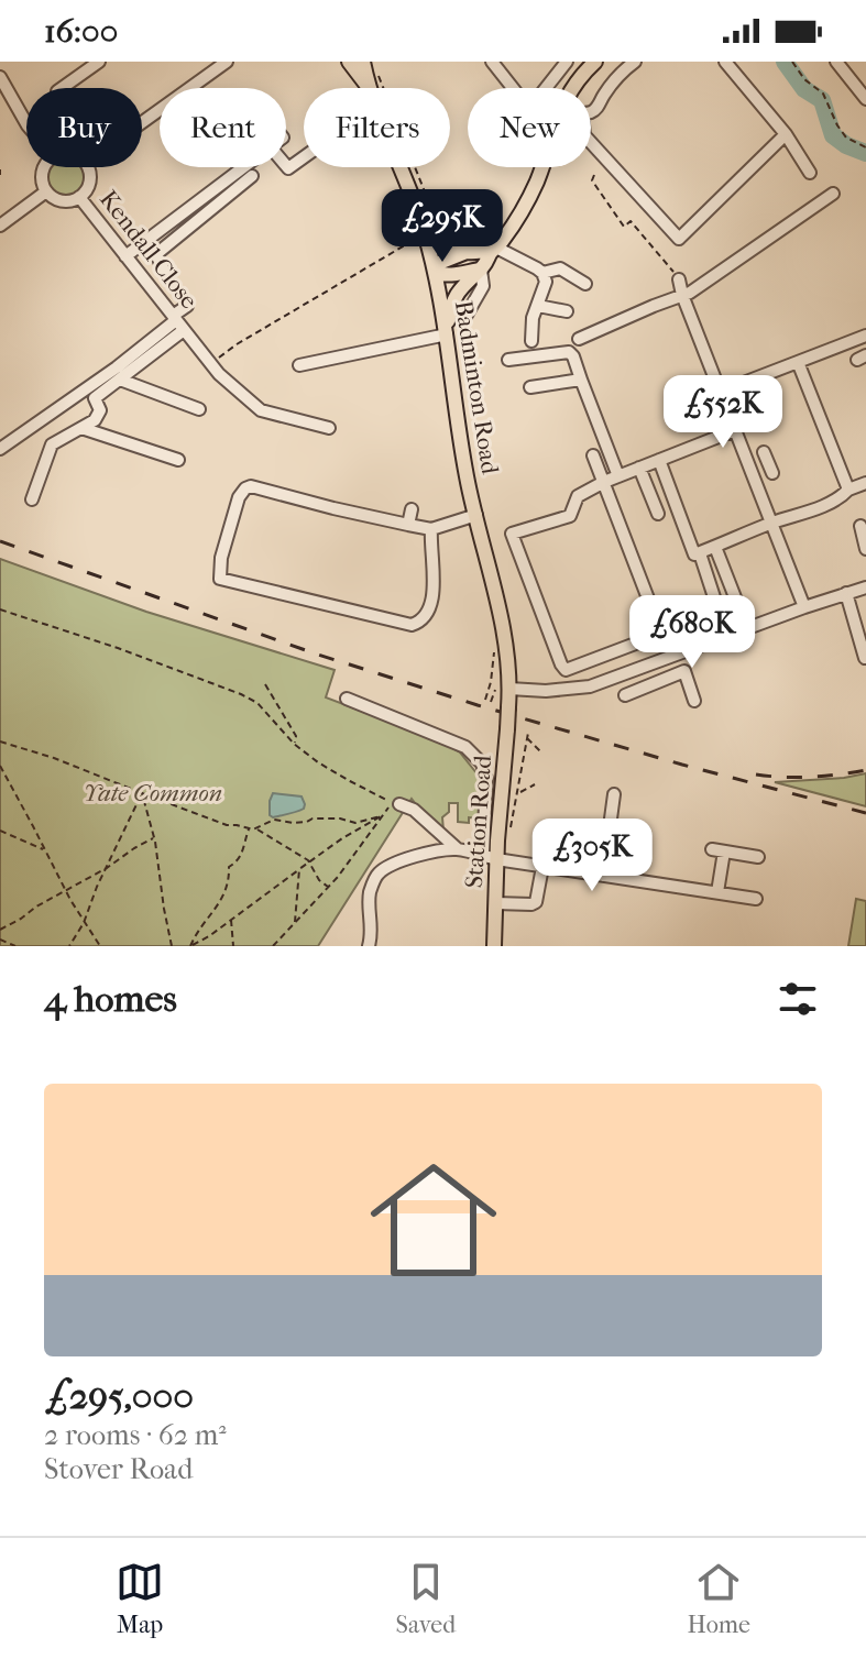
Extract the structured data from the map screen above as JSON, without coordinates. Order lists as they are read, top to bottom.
{
  "streets": {
    "main road": ["Badminton Road", "Station Road"],
    "street": ["Kendall Close"]
  },
  "crossings": [
    ["Badminton Road", "Station Road"]
  ],
  "parks": ["Yate Common"],
  "page": {
    "status": "16:00",
    "chip": [
      "Buy",
      "Rent",
      "Filters",
      "New"
    ],
    "price": [
      "£295K",
      "£552K",
      "£680K",
      "£305K"
    ],
    "heading": "4 homes",
    "list": [
      {
        "name": "£295,000",
        "note": "2 rooms · 62 m² · Stover Road"
      }
    ],
    "tabs": ["Map", "Saved", "Home"]
  }
}
